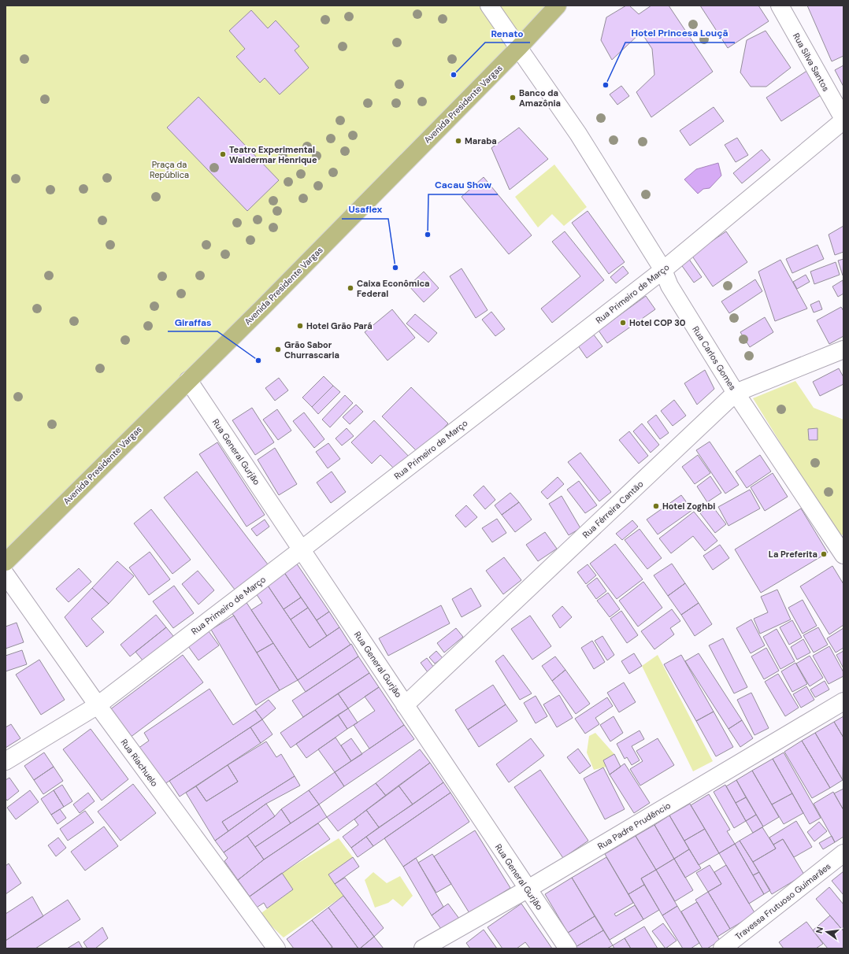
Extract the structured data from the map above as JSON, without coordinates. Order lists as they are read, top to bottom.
{
  "streets": {
    "main road": ["Avenida Presidente Vargas"],
    "street": [
      "Rua Silva Santos",
      "Rua Primeiro de Março",
      "Rua Carlos Gomes",
      "Rua General Gurjão",
      "Rua Férreira Cantão",
      "Rua Riachuelo",
      "Rua Padre Prudêncio",
      "Travessa Frutuoso Guimarães"
    ]
  },
  "crossings": [
    ["Rua Silva Santos", "Rua Primeiro de Março"],
    ["Avenida Presidente Vargas", "Rua Carlos Gomes"],
    ["Avenida Presidente Vargas", "Rua General Gurjão"],
    ["Rua Primeiro de Março", "Rua Carlos Gomes"],
    ["Rua Primeiro de Março", "Rua General Gurjão"],
    ["Rua Primeiro de Março", "Rua Riachuelo"],
    ["Rua Carlos Gomes", "Rua Férreira Cantão"],
    ["Rua General Gurjão", "Rua Férreira Cantão"],
    ["Rua General Gurjão", "Rua Padre Prudêncio"]
  ],
  "parks": ["Praça da República"],
  "places": [
    "Renato",
    "Hotel Princesa Louçã",
    "Banco da Amazônia",
    "Maraba",
    "Teatro Experimental Waldermar Henrique",
    "Cacau Show",
    "Usaflex",
    "Caixa Econômica Federal",
    "Hotel COP 30",
    "Hotel Grão Pará",
    "Grão Sabor Churrascaria",
    "Giraffas",
    "Hotel Zoghbi",
    "La Preferita"
  ],
  "north": "left"
}
